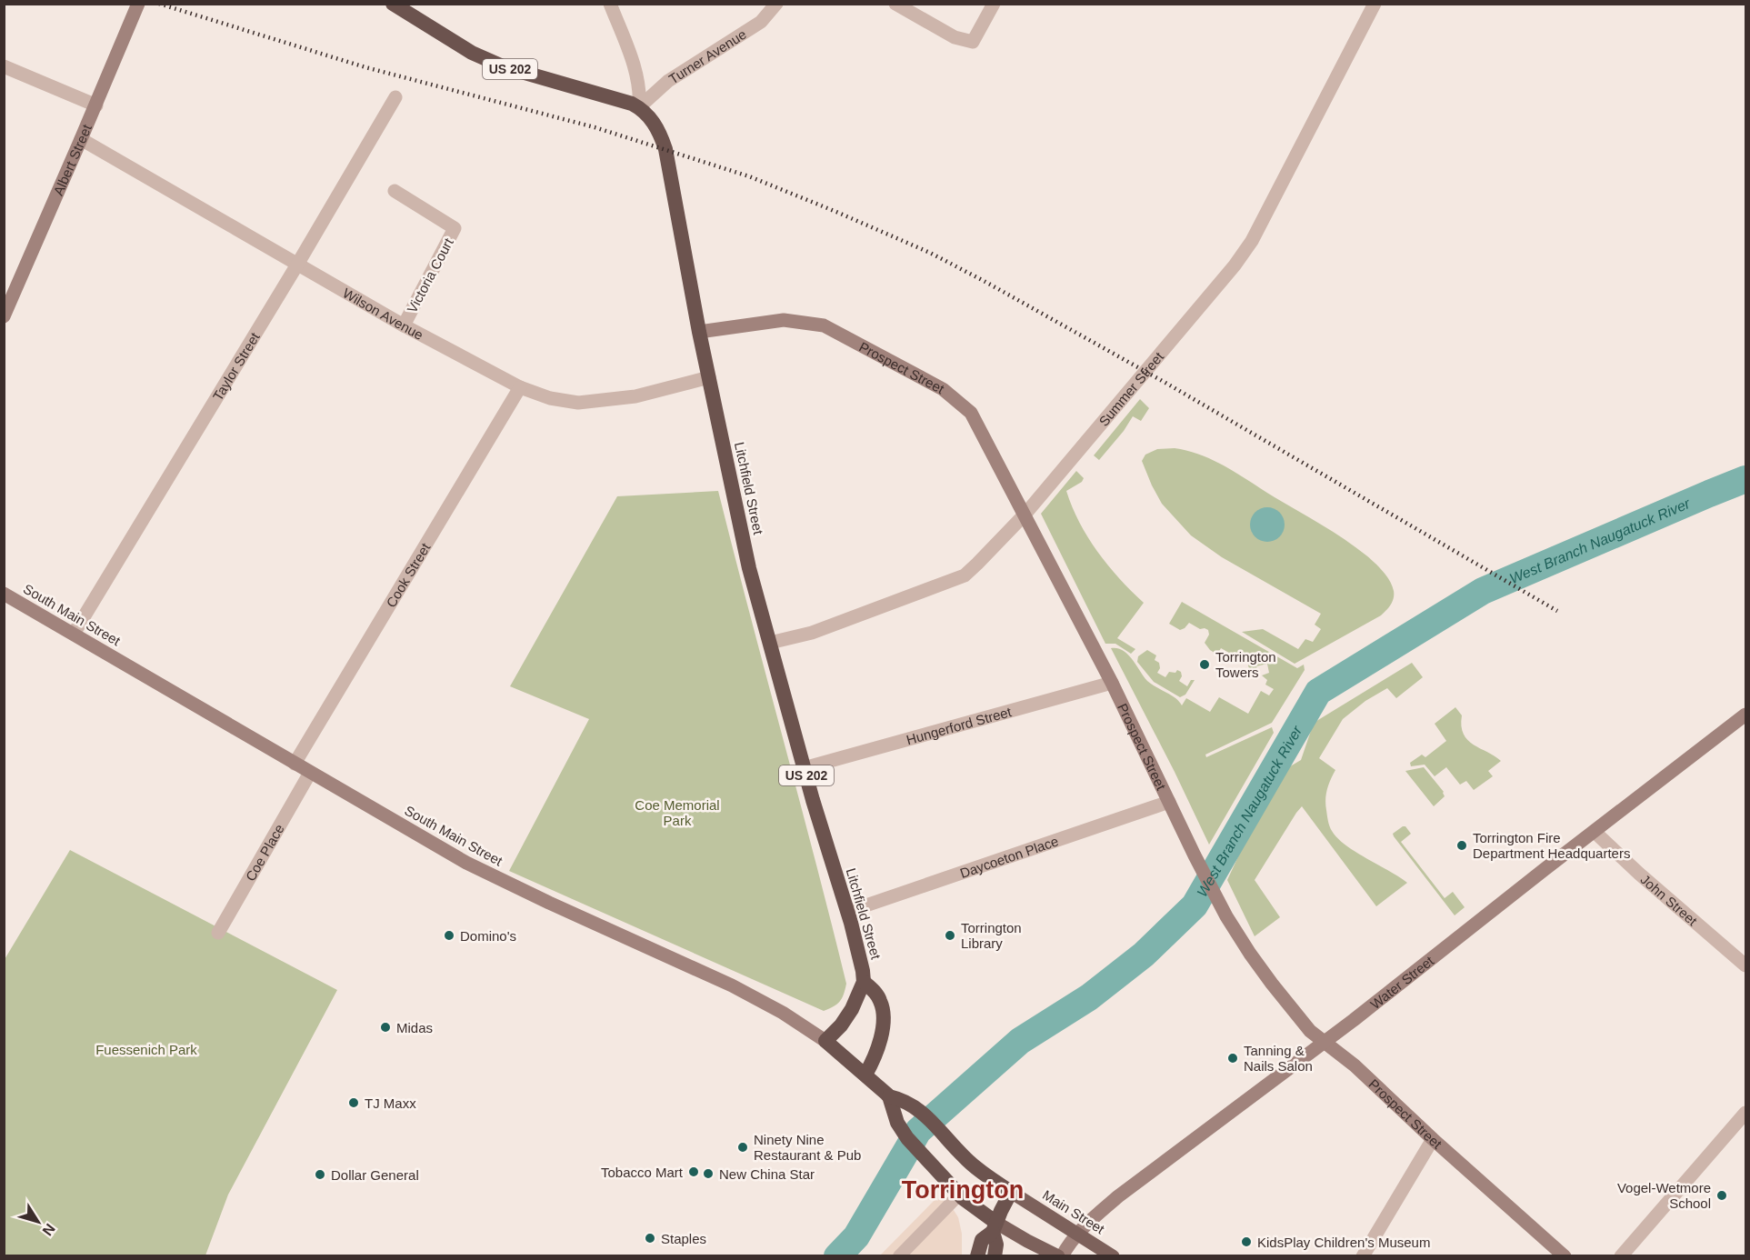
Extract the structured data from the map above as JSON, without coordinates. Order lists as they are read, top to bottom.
{
  "streets": {
    "highway": [
      "US 202",
      "Litchfield Street",
      "South Main Street",
      "Main Street"
    ],
    "main road": ["Albert Street", "Prospect Street", "Water Street"],
    "street": [
      "Turner Avenue",
      "Victoria Court",
      "Wilson Avenue",
      "Taylor Street",
      "Summer Street",
      "Cook Street",
      "Hungerford Street",
      "Coe Place",
      "Daycoeton Place",
      "John Street"
    ]
  },
  "crossings": [
    ["Turner Avenue", "US 202"],
    ["Turner Avenue", "Litchfield Street"],
    ["US 202", "Litchfield Street"],
    ["Albert Street", "Wilson Avenue"],
    ["Victoria Court", "Wilson Avenue"],
    ["Wilson Avenue", "Taylor Street"],
    ["Wilson Avenue", "Litchfield Street"],
    ["Wilson Avenue", "Cook Street"],
    ["Taylor Street", "South Main Street"],
    ["Prospect Street", "Summer Street"],
    ["Prospect Street", "Litchfield Street"],
    ["Prospect Street", "Hungerford Street"],
    ["Prospect Street", "Daycoeton Place"],
    ["Prospect Street", "Water Street"],
    ["Summer Street", "Litchfield Street"],
    ["Litchfield Street", "South Main Street"],
    ["Litchfield Street", "Hungerford Street"],
    ["Litchfield Street", "Daycoeton Place"],
    ["Cook Street", "South Main Street"],
    ["South Main Street", "Coe Place"],
    ["South Main Street", "Main Street"],
    ["John Street", "Water Street"],
    ["Water Street", "Main Street"]
  ],
  "districts": ["Torrington"],
  "water": ["West Branch Naugatuck River"],
  "parks": ["Coe Memorial Park", "Fuessenich Park"],
  "places": [
    "Torrington Towers",
    "Torrington Fire Department Headquarters",
    "Domino's",
    "Torrington Library",
    "Midas",
    "Tanning & Nails Salon",
    "TJ Maxx",
    "Ninety Nine Restaurant & Pub",
    "Tobacco Mart",
    "New China Star",
    "Dollar General",
    "Vogel-Wetmore School",
    "Staples",
    "KidsPlay Children's Museum"
  ],
  "north": "bottom right"
}
